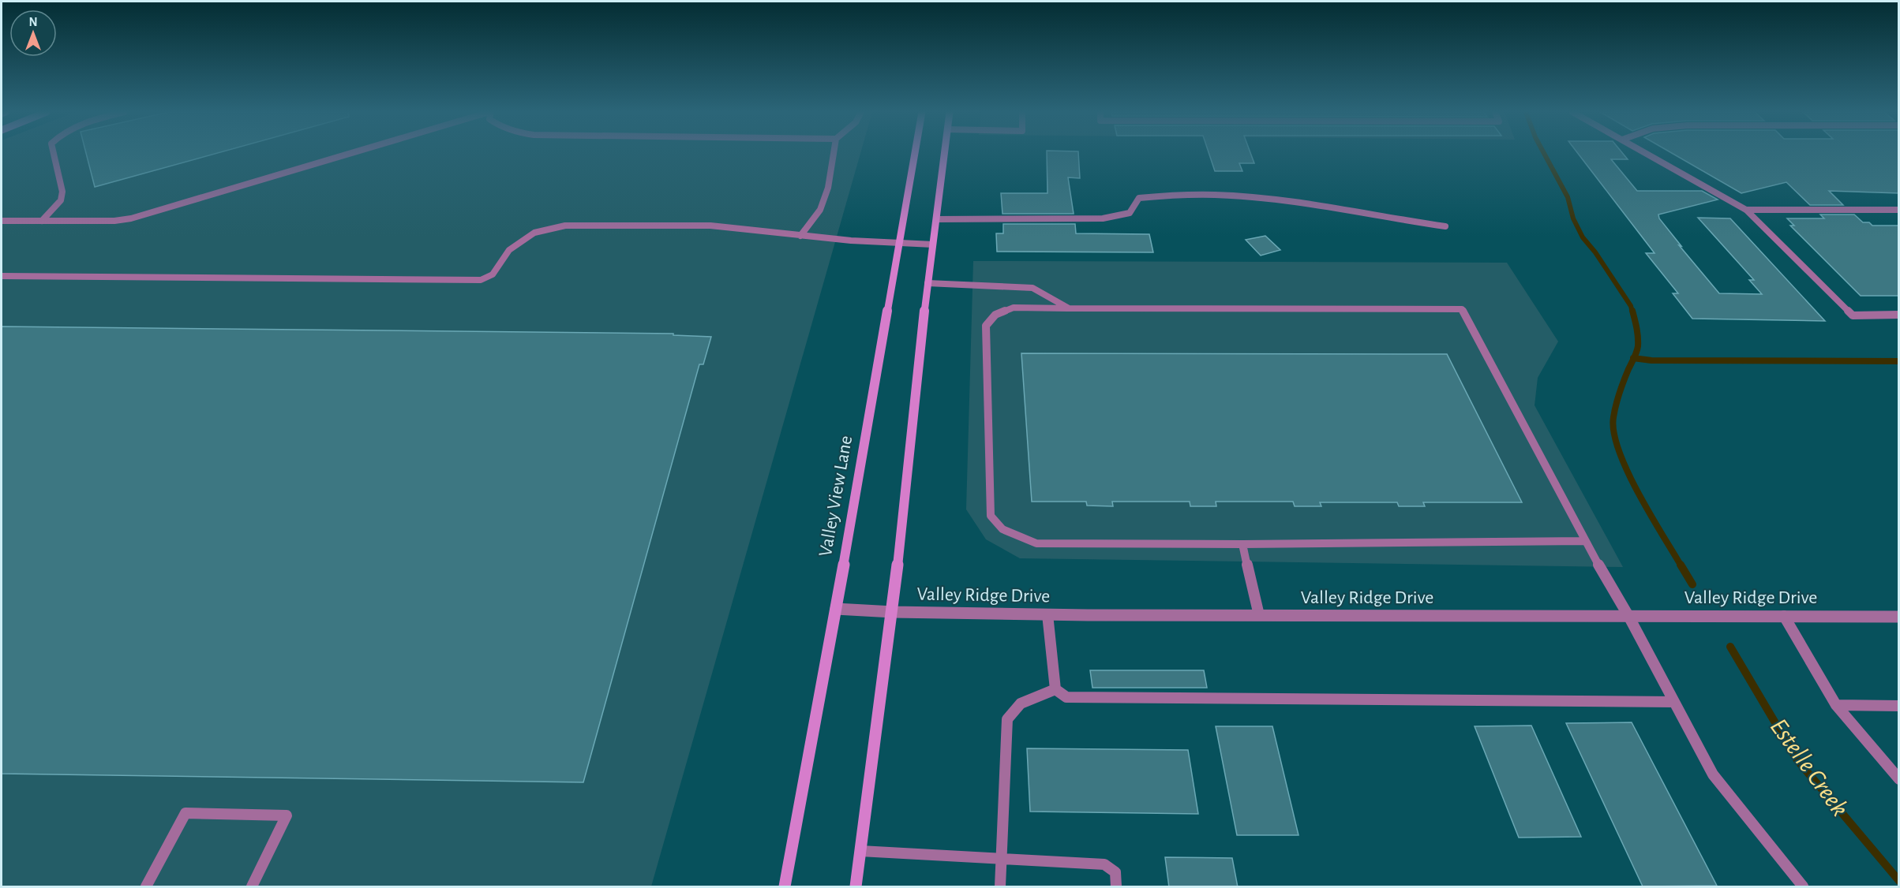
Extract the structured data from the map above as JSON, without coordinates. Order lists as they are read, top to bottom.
{
  "streets": {
    "main road": ["Valley View Lane"],
    "street": ["Valley Ridge Drive"]
  },
  "crossings": [
    ["Valley View Lane", "Valley Ridge Drive"]
  ],
  "water": ["Estelle Creek"],
  "north": "top"
}
